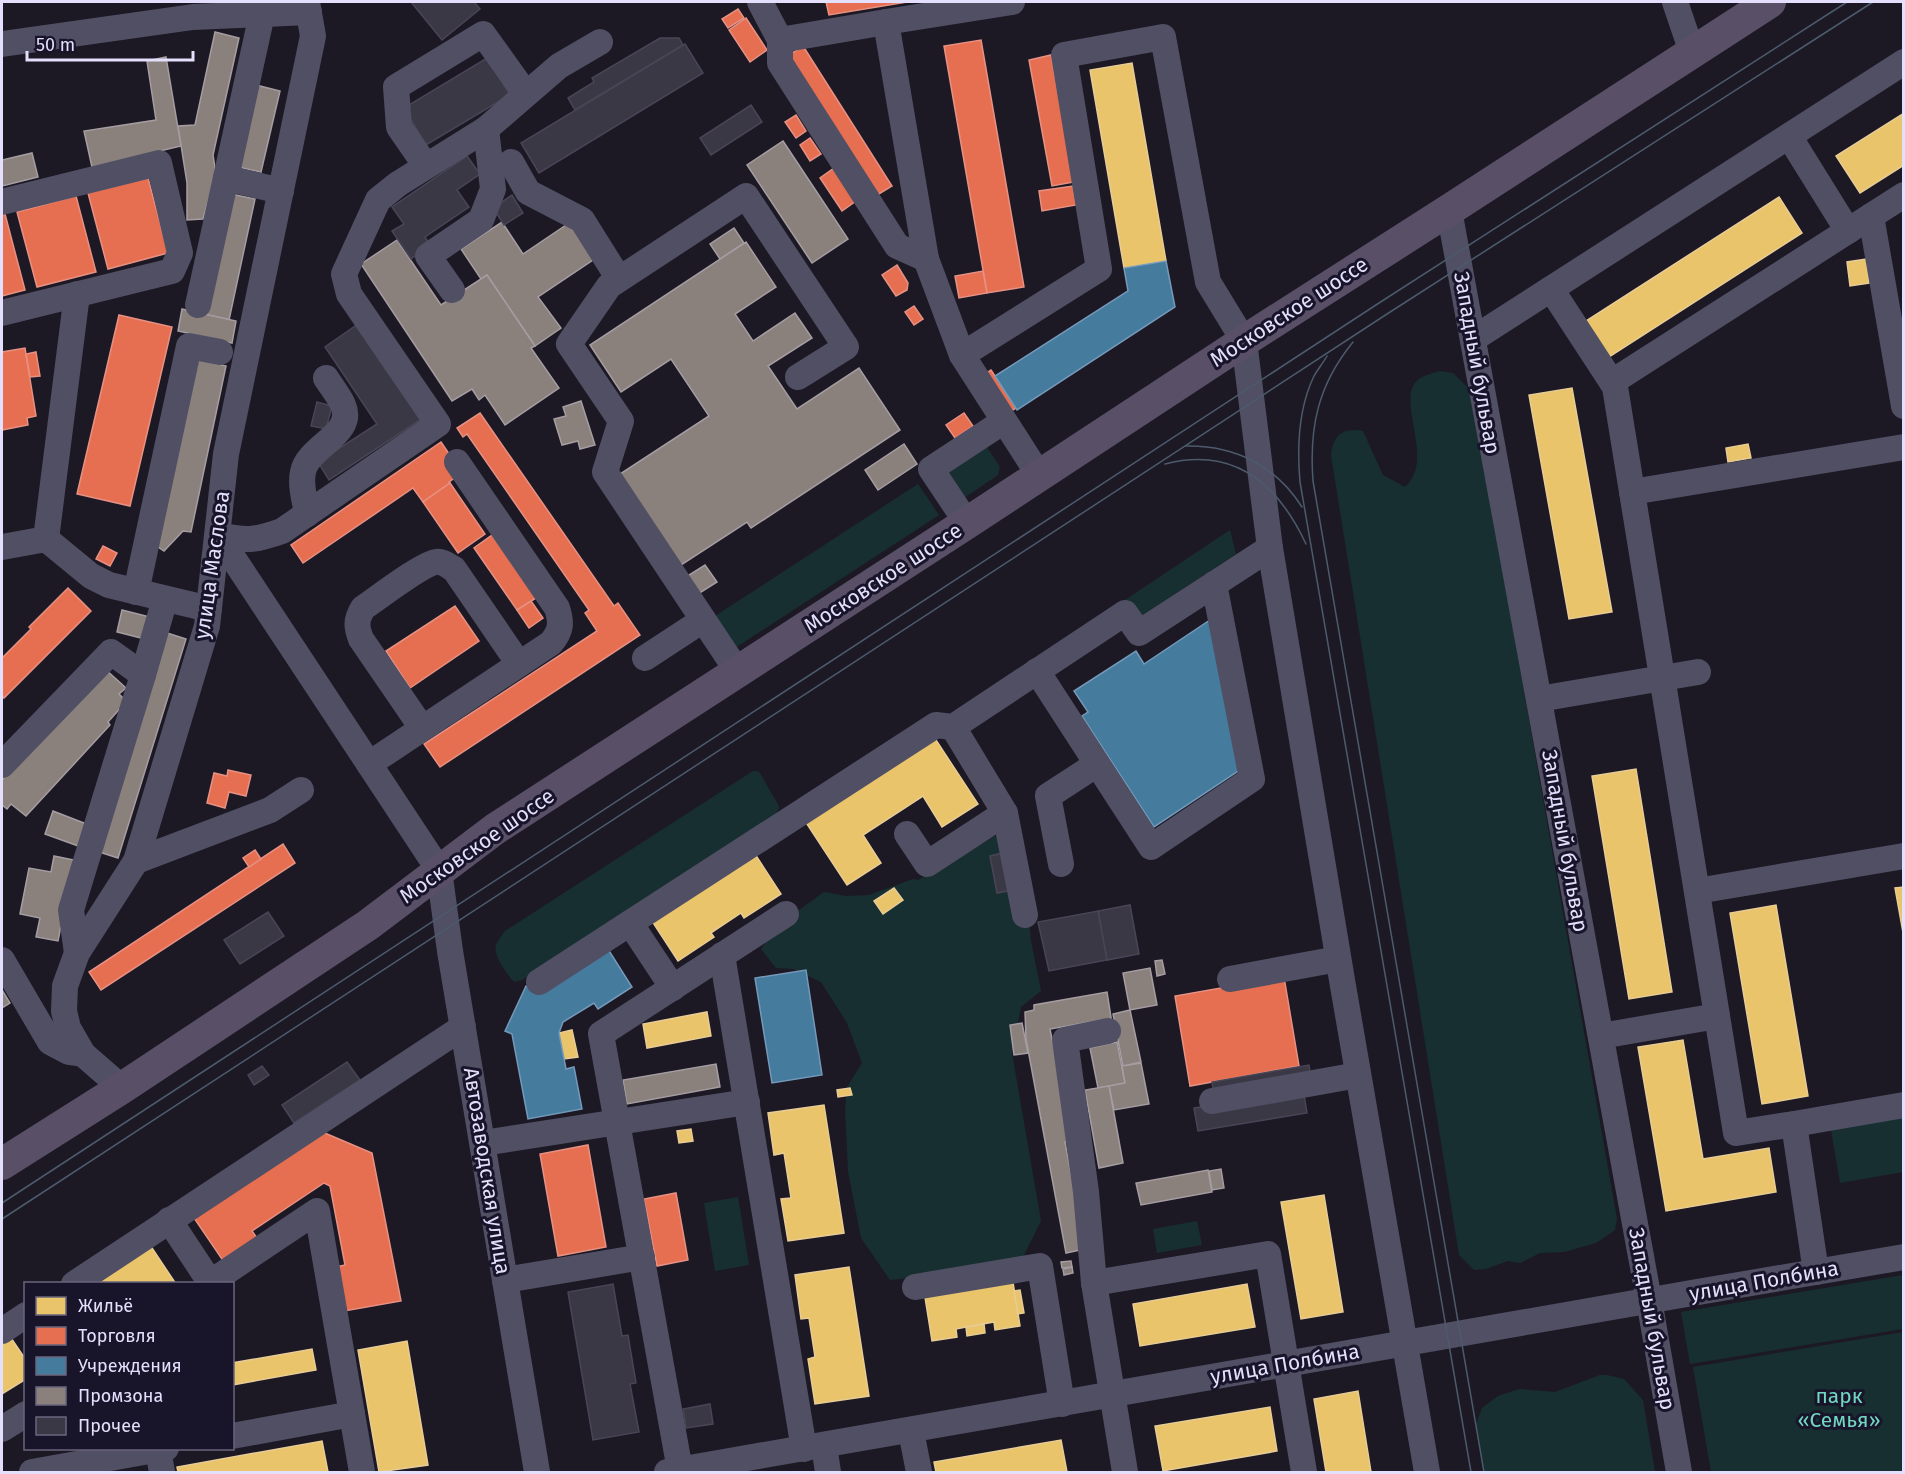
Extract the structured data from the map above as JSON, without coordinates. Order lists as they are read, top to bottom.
{
  "streets": {
    "main road": ["Московское шоссе"],
    "street": [
      "Западный бульвар",
      "улица Маслова",
      "Автозаводская улица",
      "улица Полбина"
    ]
  },
  "crossings": [
    ["Московское шоссе", "Западный бульвар"],
    ["Московское шоссе", "улица Маслова"],
    ["Московское шоссе", "Автозаводская улица"],
    ["Западный бульвар", "улица Полбина"]
  ],
  "parks": ["парк «Семья»"],
  "legend": [
    "Жильё",
    "Торговля",
    "Учреждения",
    "Промзона",
    "Прочее"
  ],
  "scale_bar": "50 m"
}
